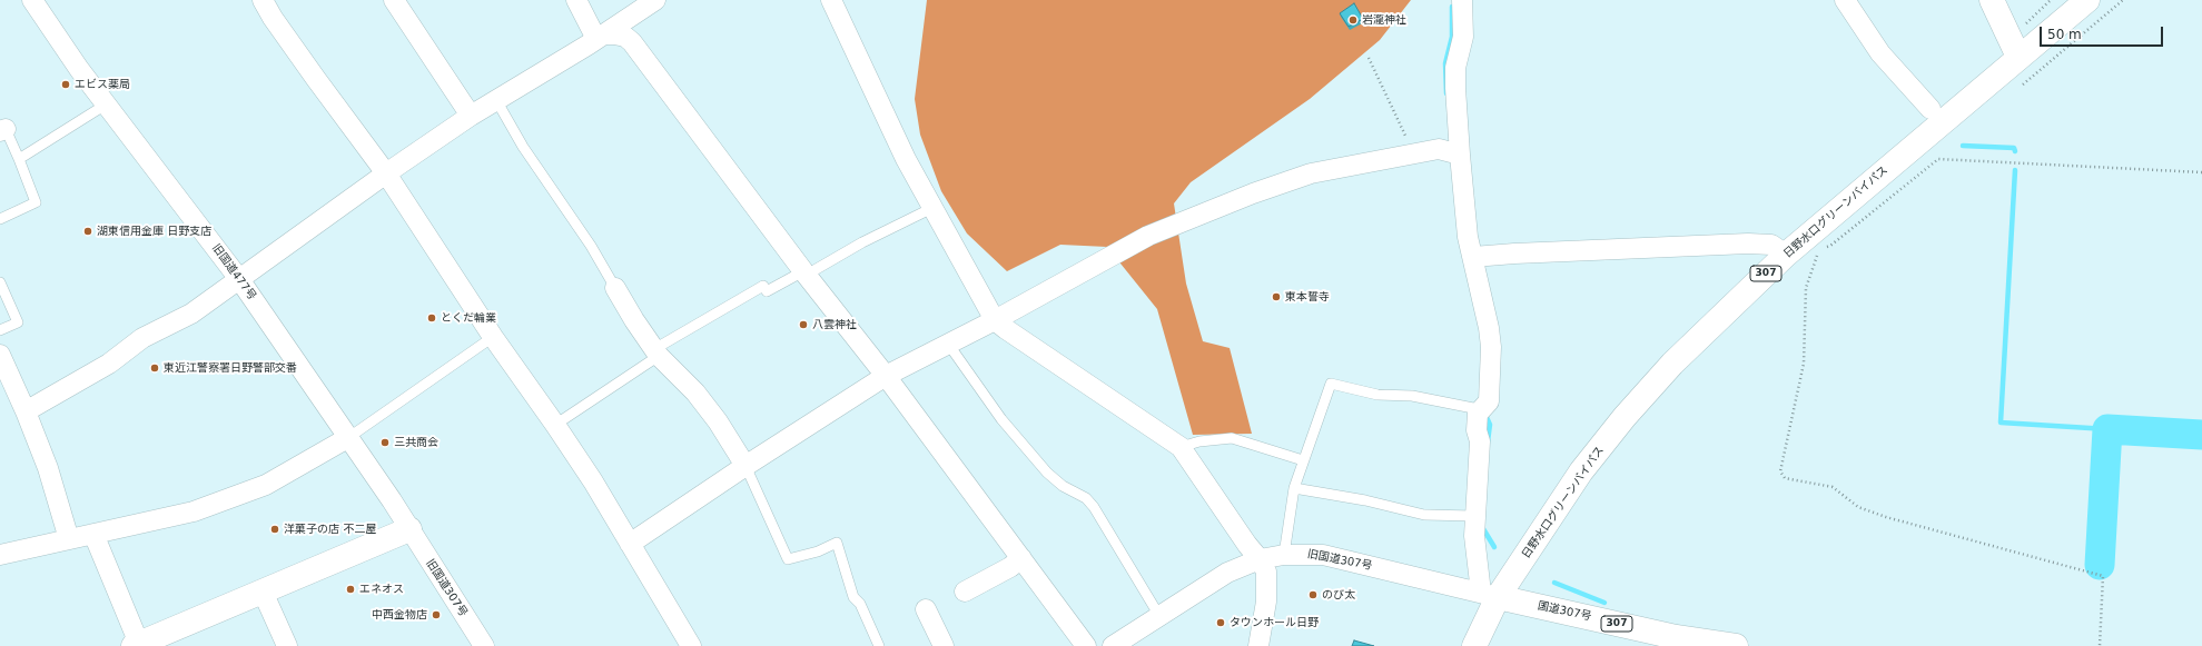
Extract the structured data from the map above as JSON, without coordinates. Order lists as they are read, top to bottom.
{
  "streets": {
    "main road": ["日野水口グリーンバイパス", "307", "国道307号"],
    "street": ["旧国道477号", "旧国道307号"]
  },
  "crossings": [
    ["日野水口グリーンバイパス", "307"],
    ["日野水口グリーンバイパス", "旧国道307号"],
    ["日野水口グリーンバイパス", "国道307号"],
    ["旧国道477号", "旧国道307号"],
    ["307", "旧国道307号"],
    ["307", "国道307号"],
    ["旧国道307号", "国道307号"]
  ],
  "places": [
    "岩瀧神社",
    "エビス薬局",
    "湖東信用金庫 日野支店",
    "東本誓寺",
    "とくだ輪業",
    "八雲神社",
    "東近江警察署日野警部交番",
    "三共商会",
    "洋菓子の店 不二屋",
    "エネオス",
    "のび太",
    "中西金物店",
    "タウンホール日野"
  ],
  "scale_bar": "50 m"
}
